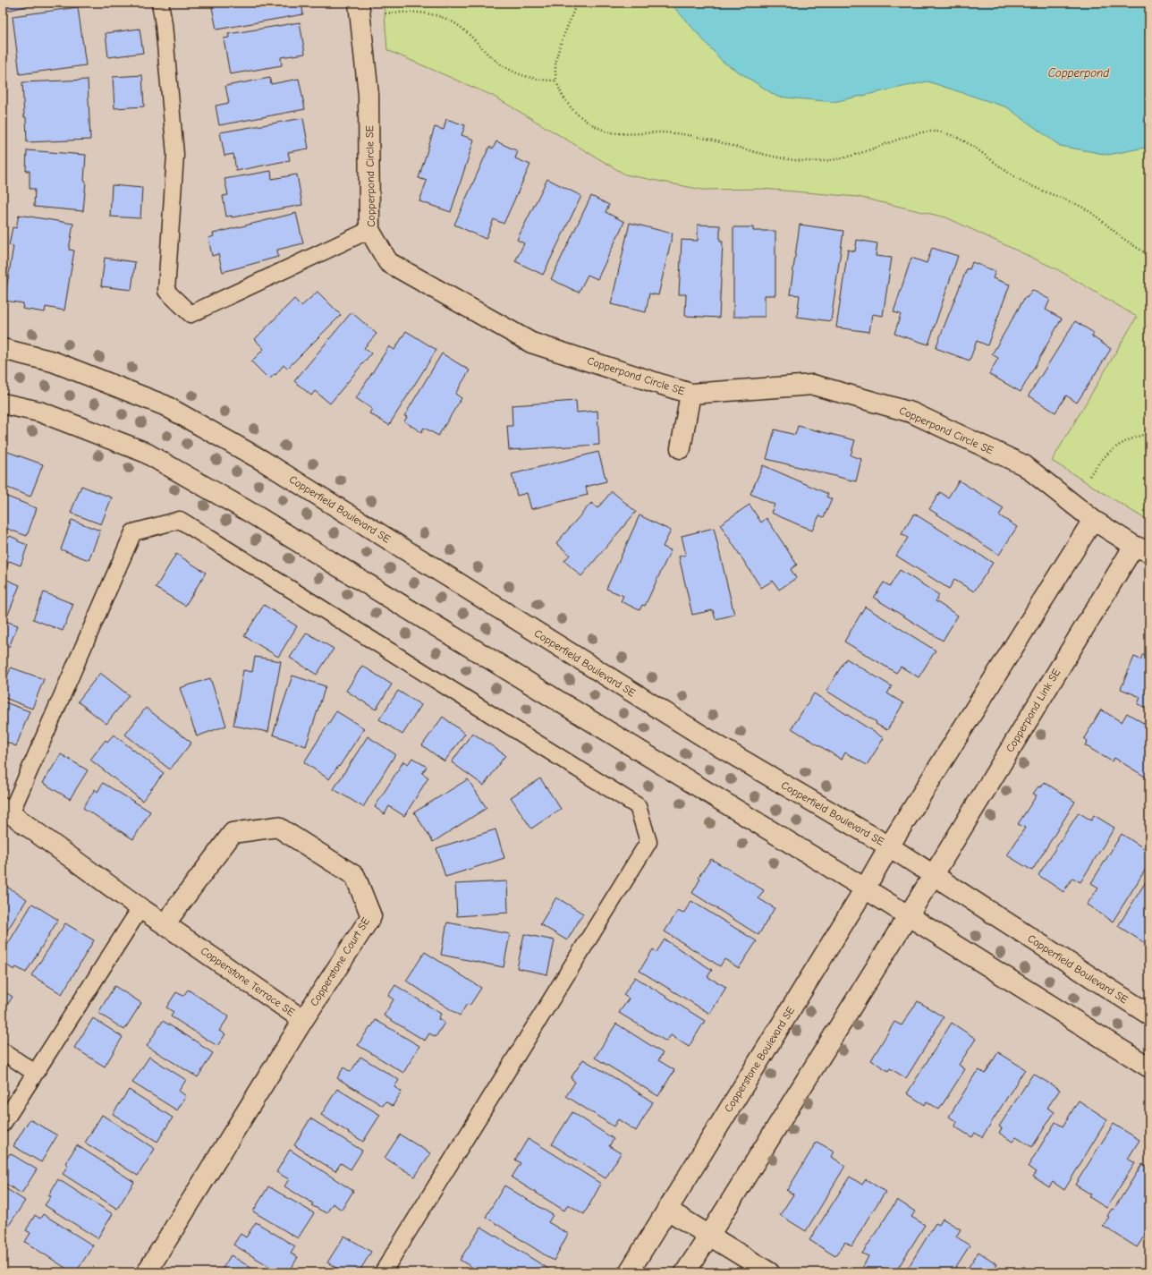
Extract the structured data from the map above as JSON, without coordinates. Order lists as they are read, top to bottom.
{
  "streets": {
    "street": [
      "Copperpond Circle SE",
      "Copperfield Boulevard SE",
      "Copperpond Link SE",
      "Copperstone Court SE",
      "Copperstone Terrace SE",
      "Copperstone Boulevard SE"
    ]
  },
  "crossings": [
    ["Copperpond Circle SE", "Copperpond Link SE"],
    ["Copperfield Boulevard SE", "Copperpond Link SE"],
    ["Copperfield Boulevard SE", "Copperstone Boulevard SE"],
    ["Copperstone Court SE", "Copperstone Terrace SE"]
  ],
  "water": ["Copperpond"]
}
